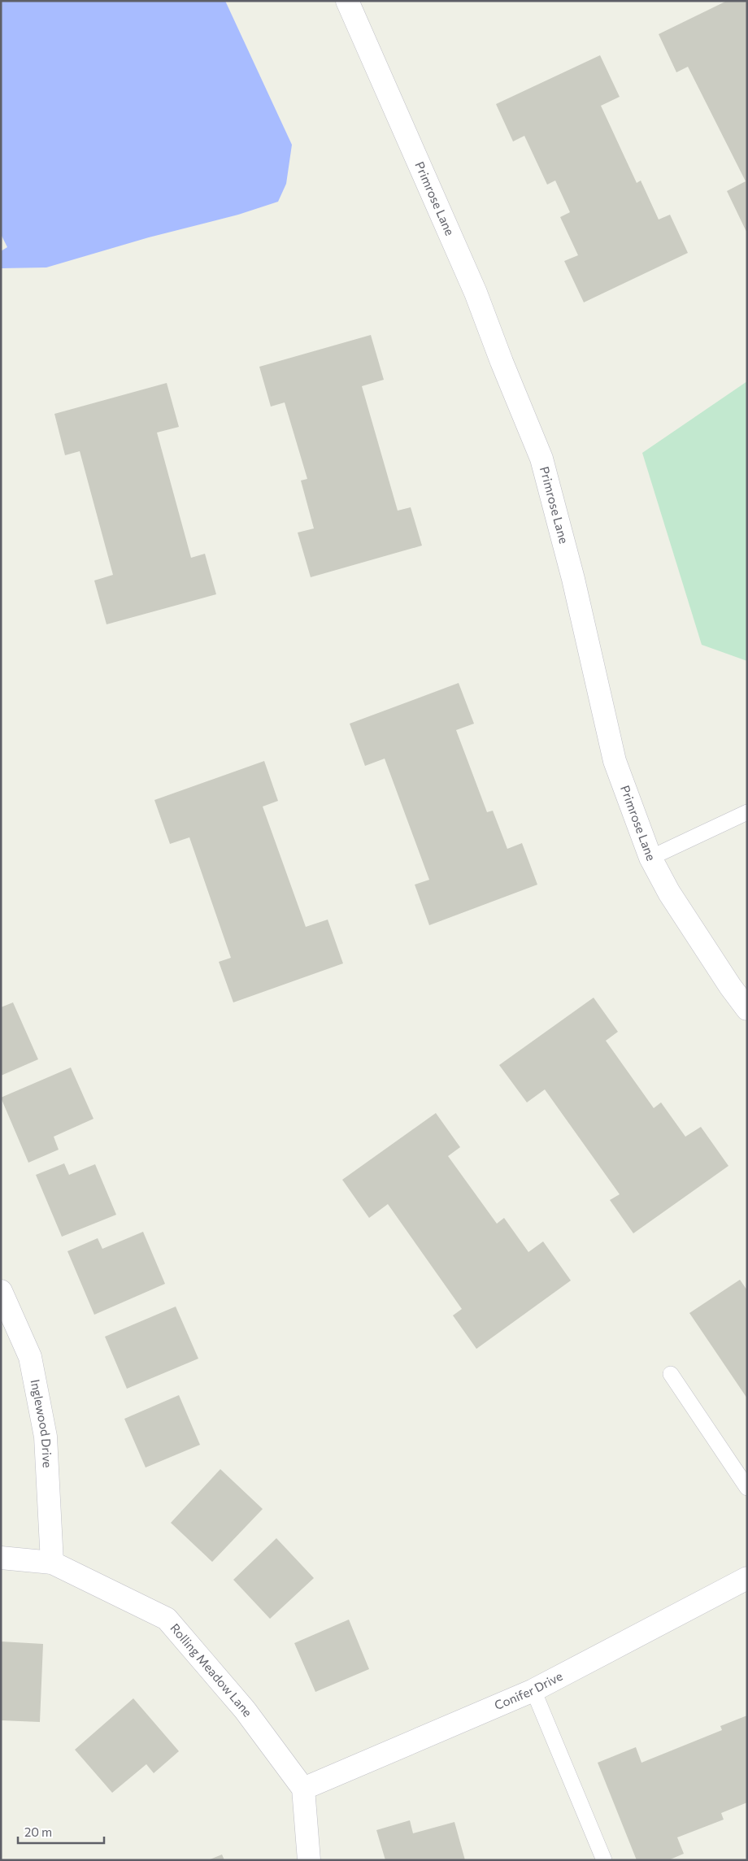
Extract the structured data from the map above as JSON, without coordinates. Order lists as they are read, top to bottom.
{
  "streets": {
    "street": [
      "Primrose Lane",
      "Inglewood Drive",
      "Rolling Meadow Lane",
      "Conifer Drive"
    ]
  },
  "crossings": [
    ["Inglewood Drive", "Rolling Meadow Lane"],
    ["Rolling Meadow Lane", "Conifer Drive"]
  ],
  "scale_bar": "20 m"
}
